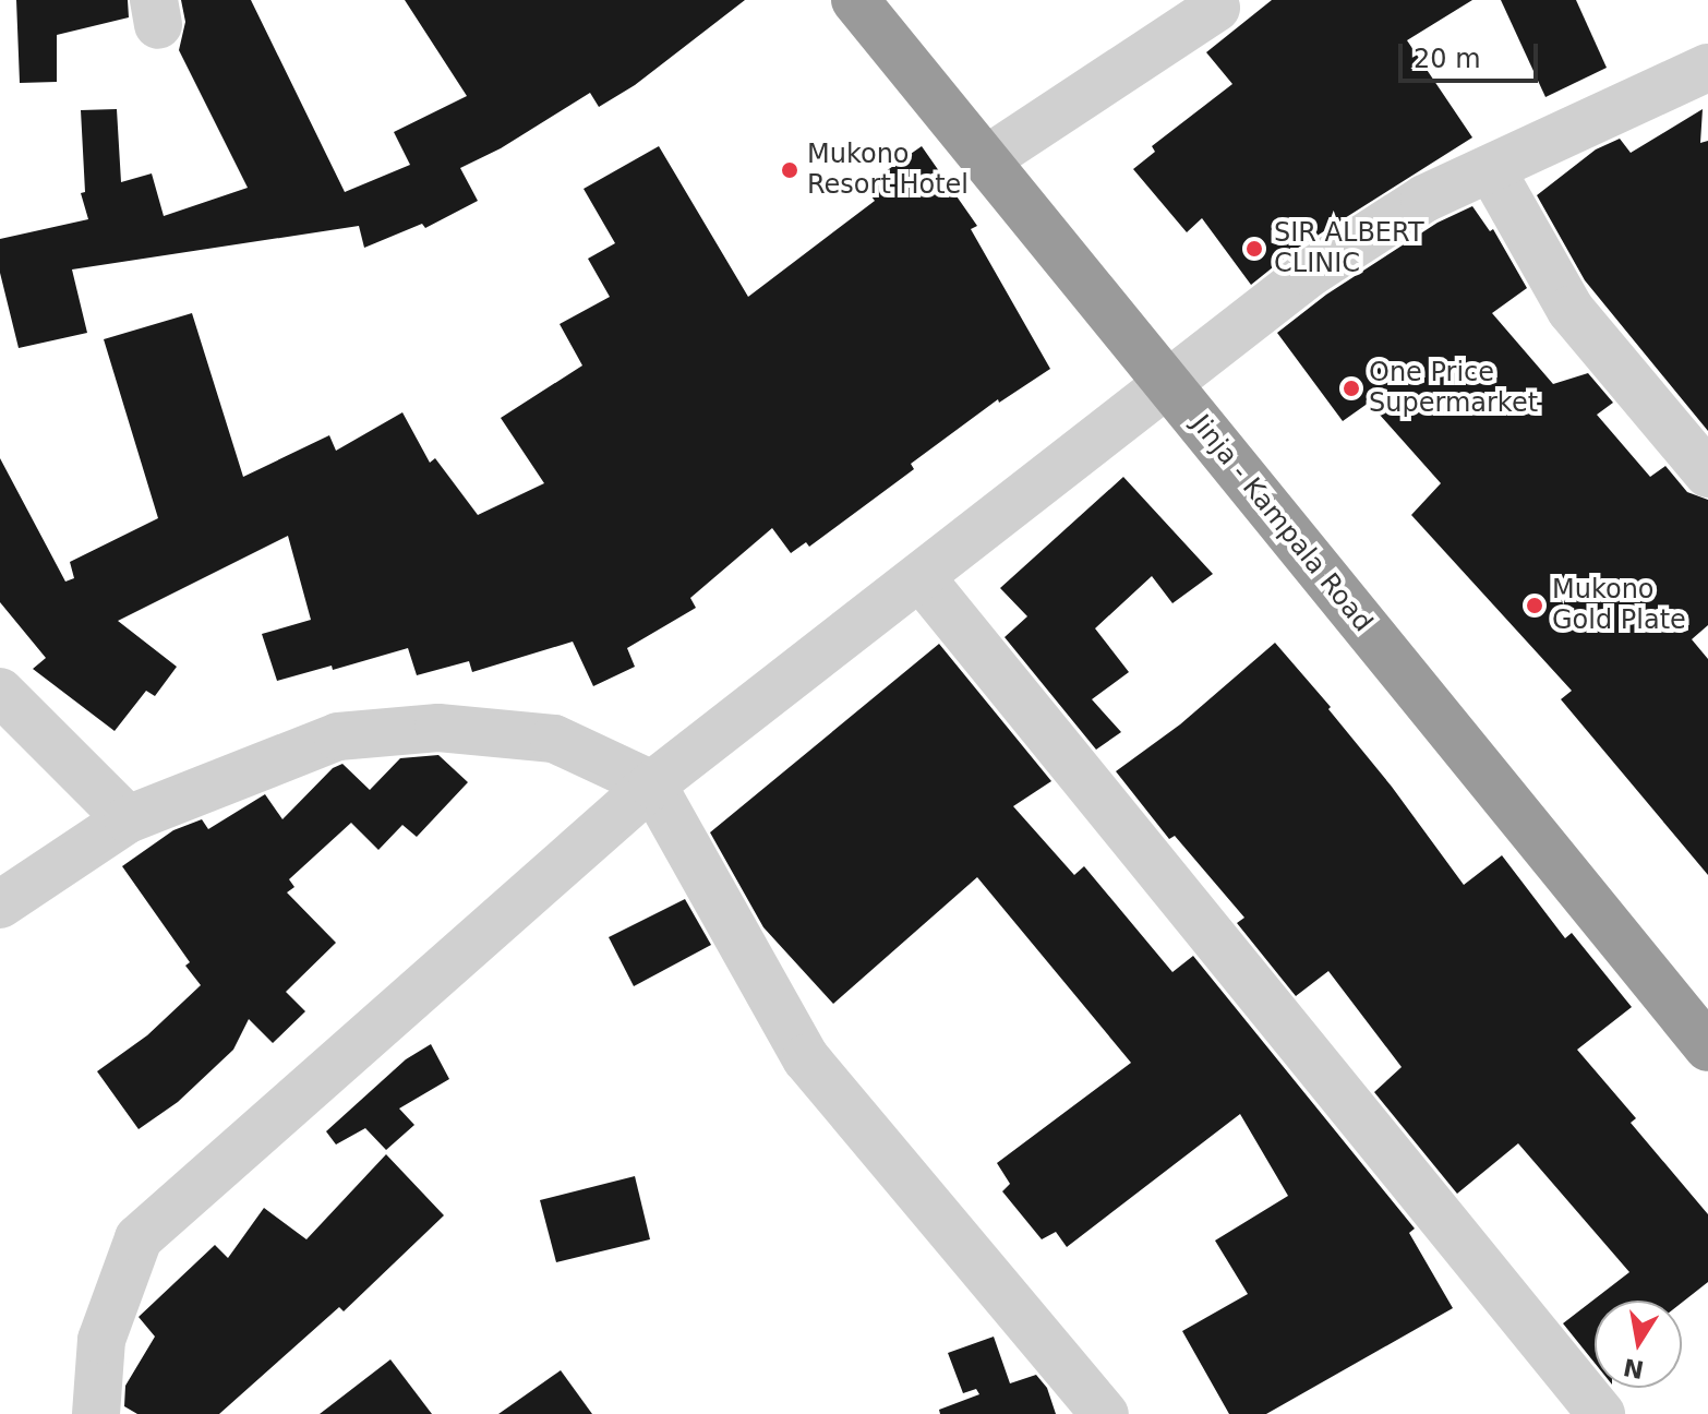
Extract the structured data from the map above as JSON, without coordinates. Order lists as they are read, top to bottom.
{
  "streets": {
    "highway": ["Jinja - Kampala Road"]
  },
  "places": [
    "Mukono Resort Hotel",
    "SIR ALBERT CLINIC",
    "One Price Supermarket",
    "Mukono Gold Plate"
  ],
  "scale_bar": "20 m",
  "north": "bottom"
}
